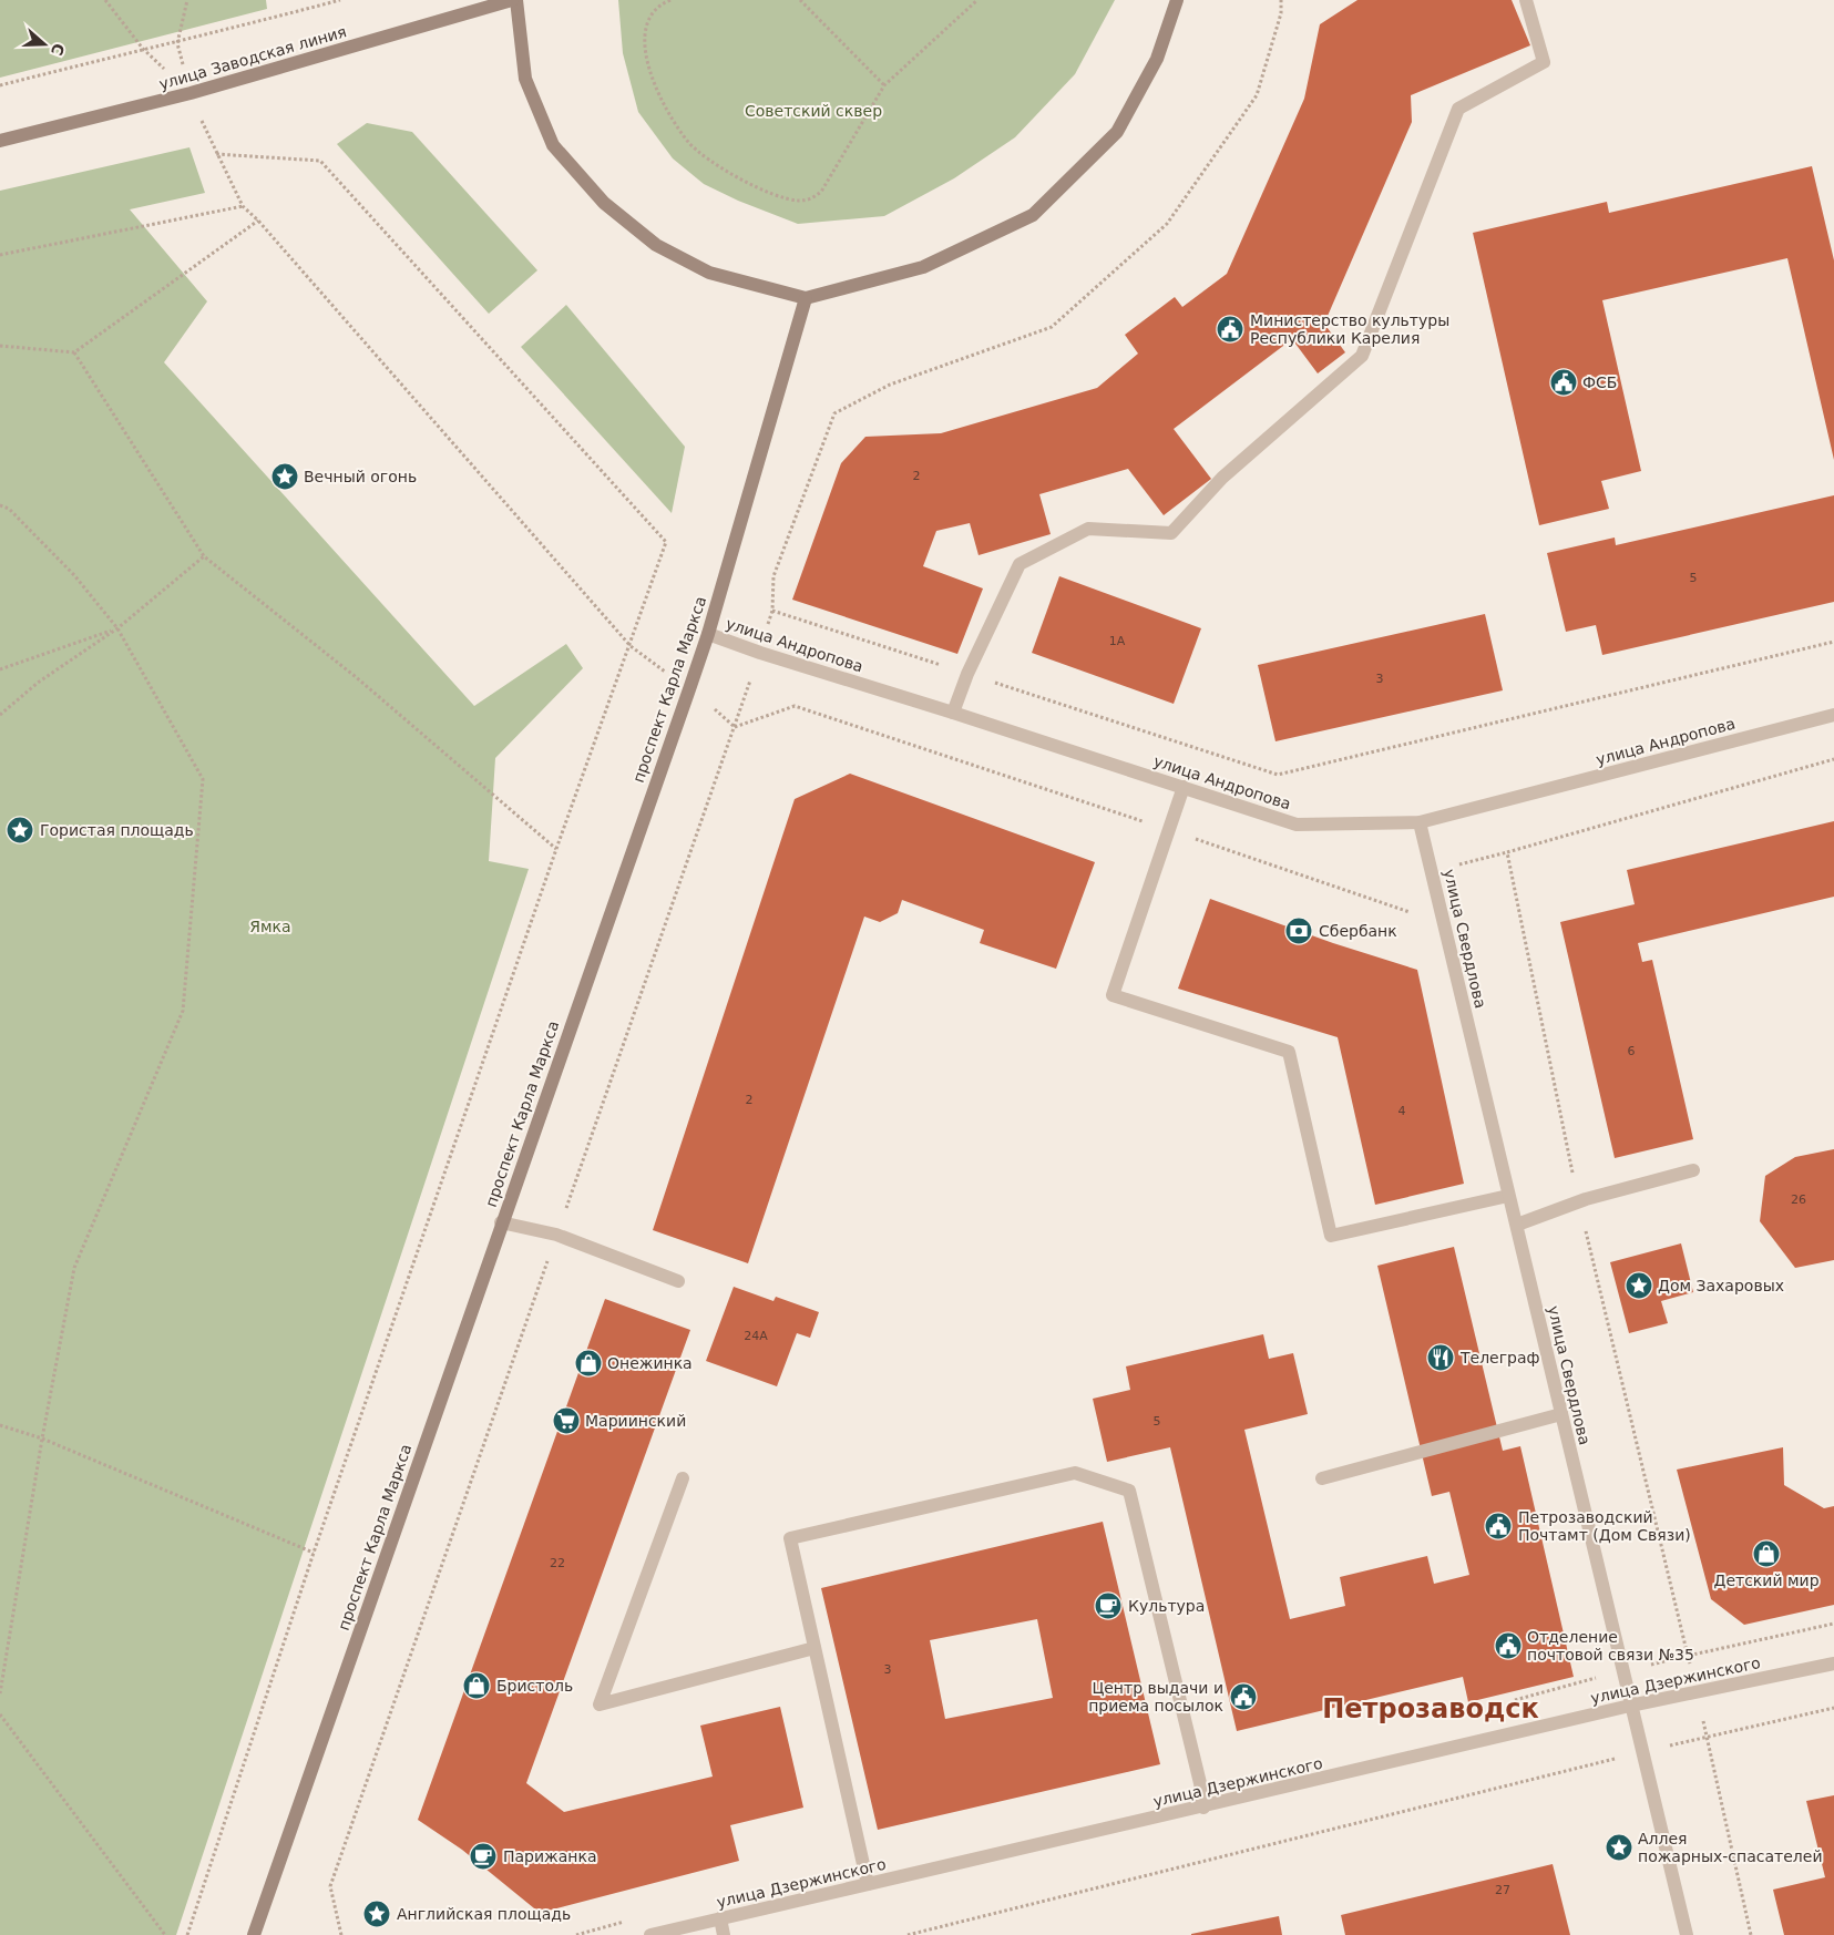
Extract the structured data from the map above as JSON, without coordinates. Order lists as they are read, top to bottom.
{
  "streets": {
    "main road": ["улица Заводская линия", "проспект Карла Маркса"],
    "street": ["улица Андропова", "улица Свердлова", "улица Дзержинского"]
  },
  "crossings": [
    ["улица Андропова", "проспект Карла Маркса"],
    ["улица Андропова", "улица Свердлова"],
    ["улица Свердлова", "улица Дзержинского"]
  ],
  "districts": ["Петрозаводск"],
  "parks": ["Советский сквер", "Ямка"],
  "places": {
    "public building": [
      "Министерство культуры Республики Карелия",
      "ФСБ",
      "Петрозаводский Почтамт (Дом Связи)",
      "Отделение почтовой связи №35",
      "Центр выдачи и приема посылок"
    ],
    "place": [
      "Вечный огонь",
      "Гористая площадь",
      "Дом Захаровых",
      "Аллея пожарных-спасателей",
      "Английская площадь"
    ],
    "bank": ["Сбербанк"],
    "restaurant": ["Телеграф"],
    "shop": ["Онежинка", "Детский мир", "Бристоль"],
    "supermarket": ["Мариинский"],
    "cafe": ["Культура", "Парижанка"]
  },
  "house_numbers": [
    "2",
    "5",
    "1А",
    "3",
    "6",
    "2",
    "4",
    "26",
    "24А",
    "5",
    "22",
    "3",
    "27"
  ],
  "north": "right"
}
